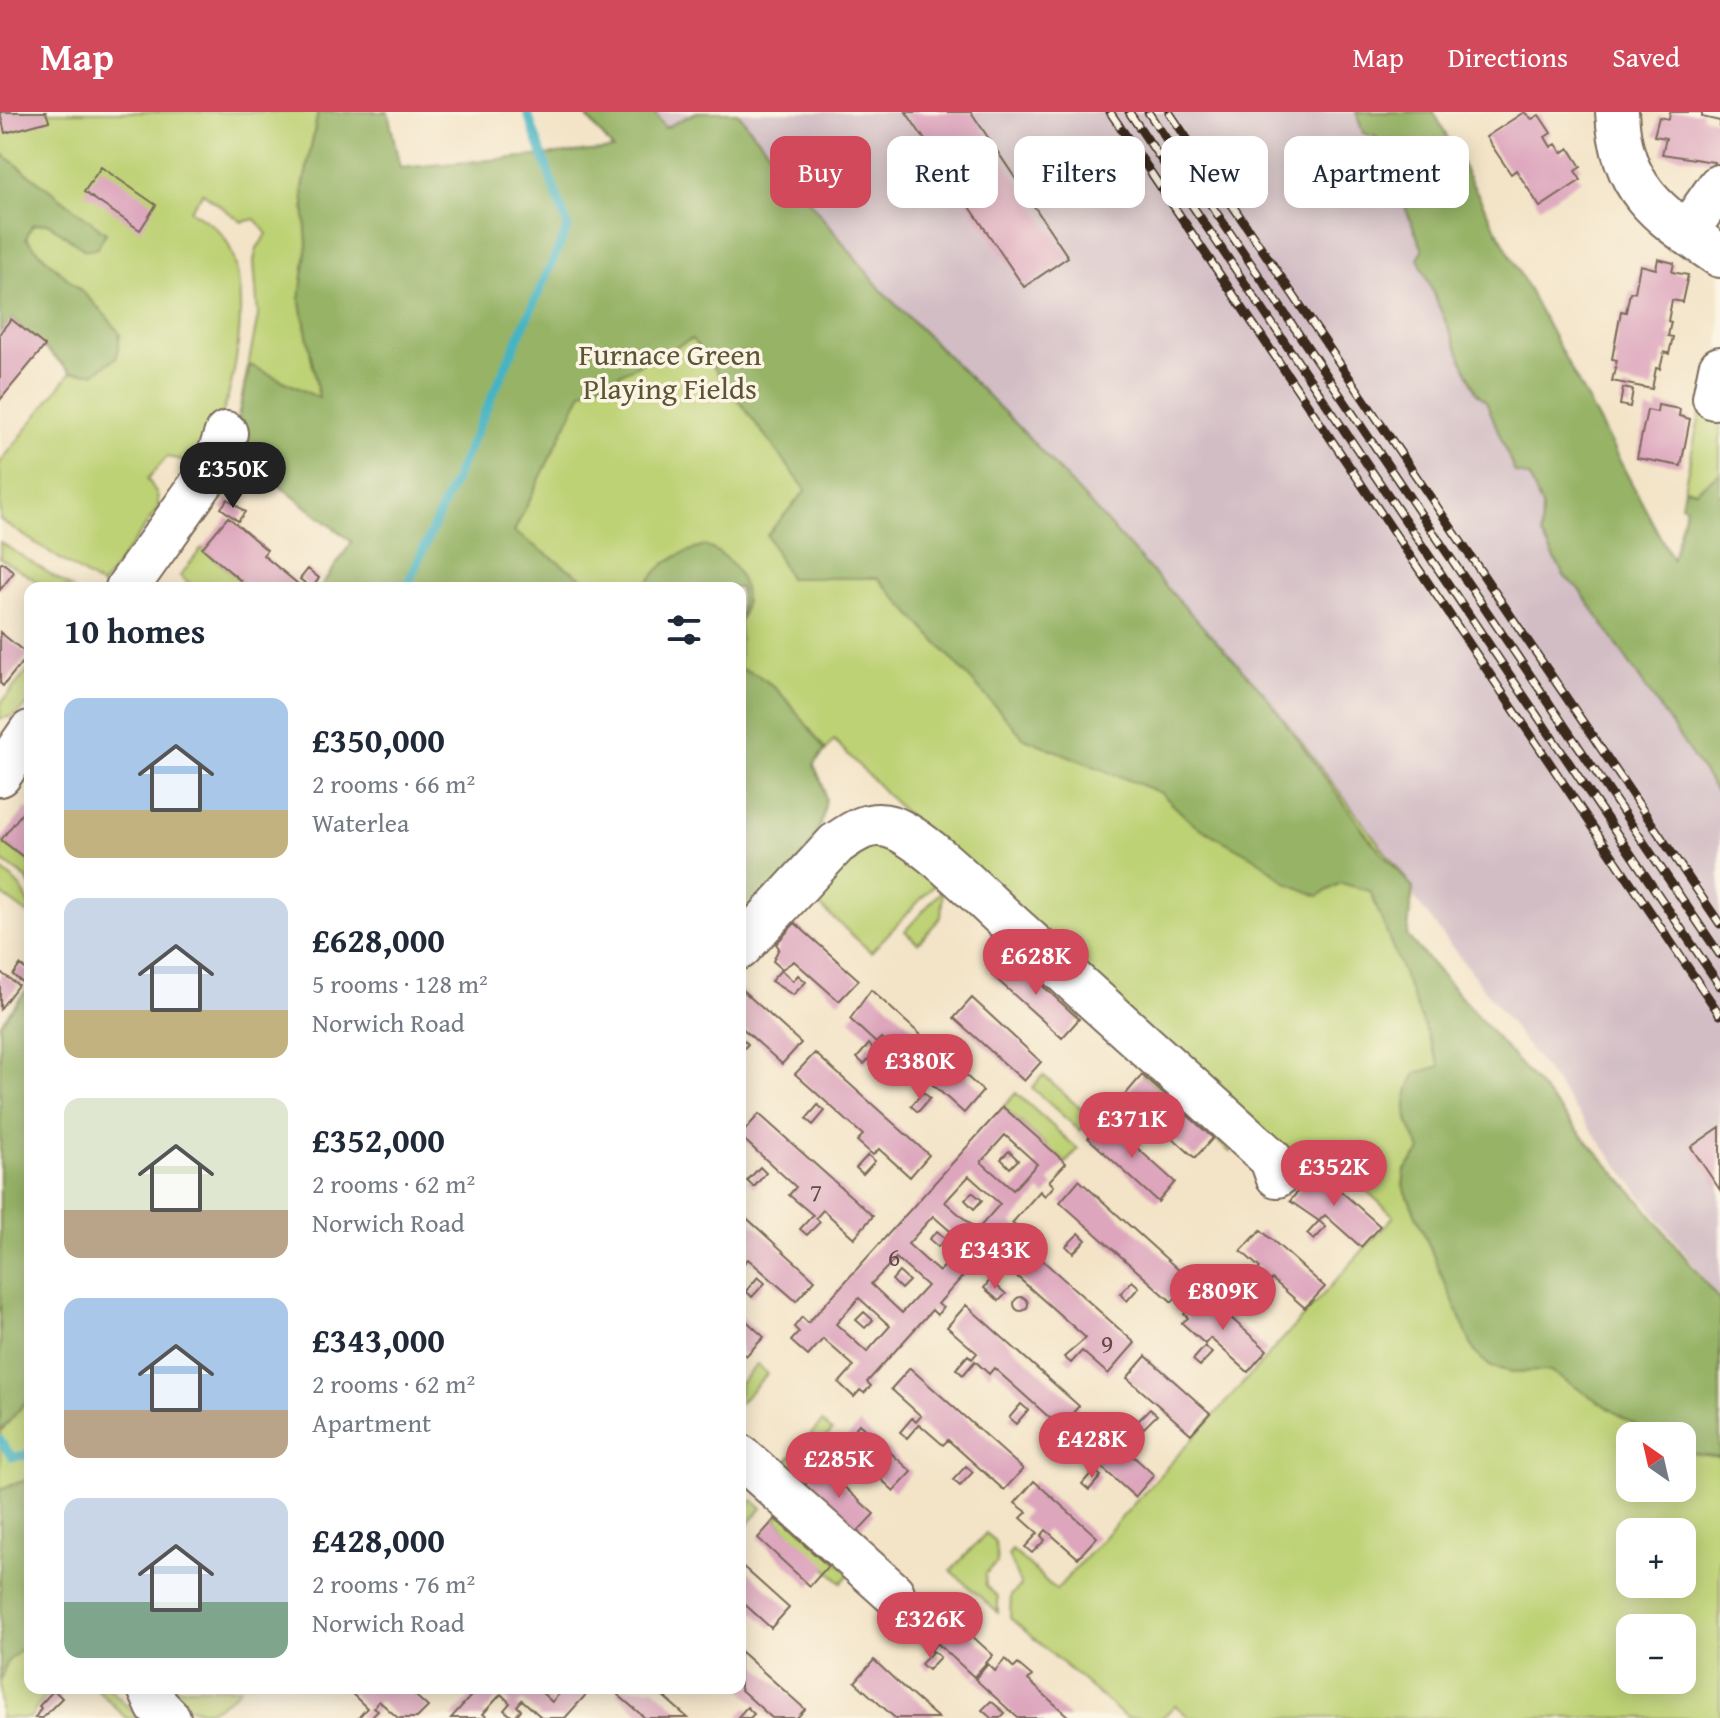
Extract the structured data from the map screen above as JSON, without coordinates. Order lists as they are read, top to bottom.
{
  "parks": ["Furnace Green Playing Fields"],
  "house_numbers": ["7", "6", "9"],
  "north": "top left",
  "page": {
    "header": "Map",
    "nav": ["Map", "Directions", "Saved"],
    "chip": [
      "Buy",
      "Rent",
      "Filters",
      "New",
      "Apartment"
    ],
    "price": [
      "£350K",
      "£628K",
      "£380K",
      "£371K",
      "£352K",
      "£343K",
      "£809K",
      "£428K",
      "£285K",
      "£326K"
    ],
    "heading": "10 homes",
    "list": [
      {
        "name": "£350,000",
        "note": "2 rooms · 66 m² · Waterlea"
      },
      {
        "name": "£628,000",
        "note": "5 rooms · 128 m² · Norwich Road"
      },
      {
        "name": "£352,000",
        "note": "2 rooms · 62 m² · Norwich Road"
      },
      {
        "name": "£343,000",
        "note": "2 rooms · 62 m² · Apartment"
      },
      {
        "name": "£428,000",
        "note": "2 rooms · 76 m² · Norwich Road"
      }
    ],
    "map_buttons": ["+", "−"]
  }
}
